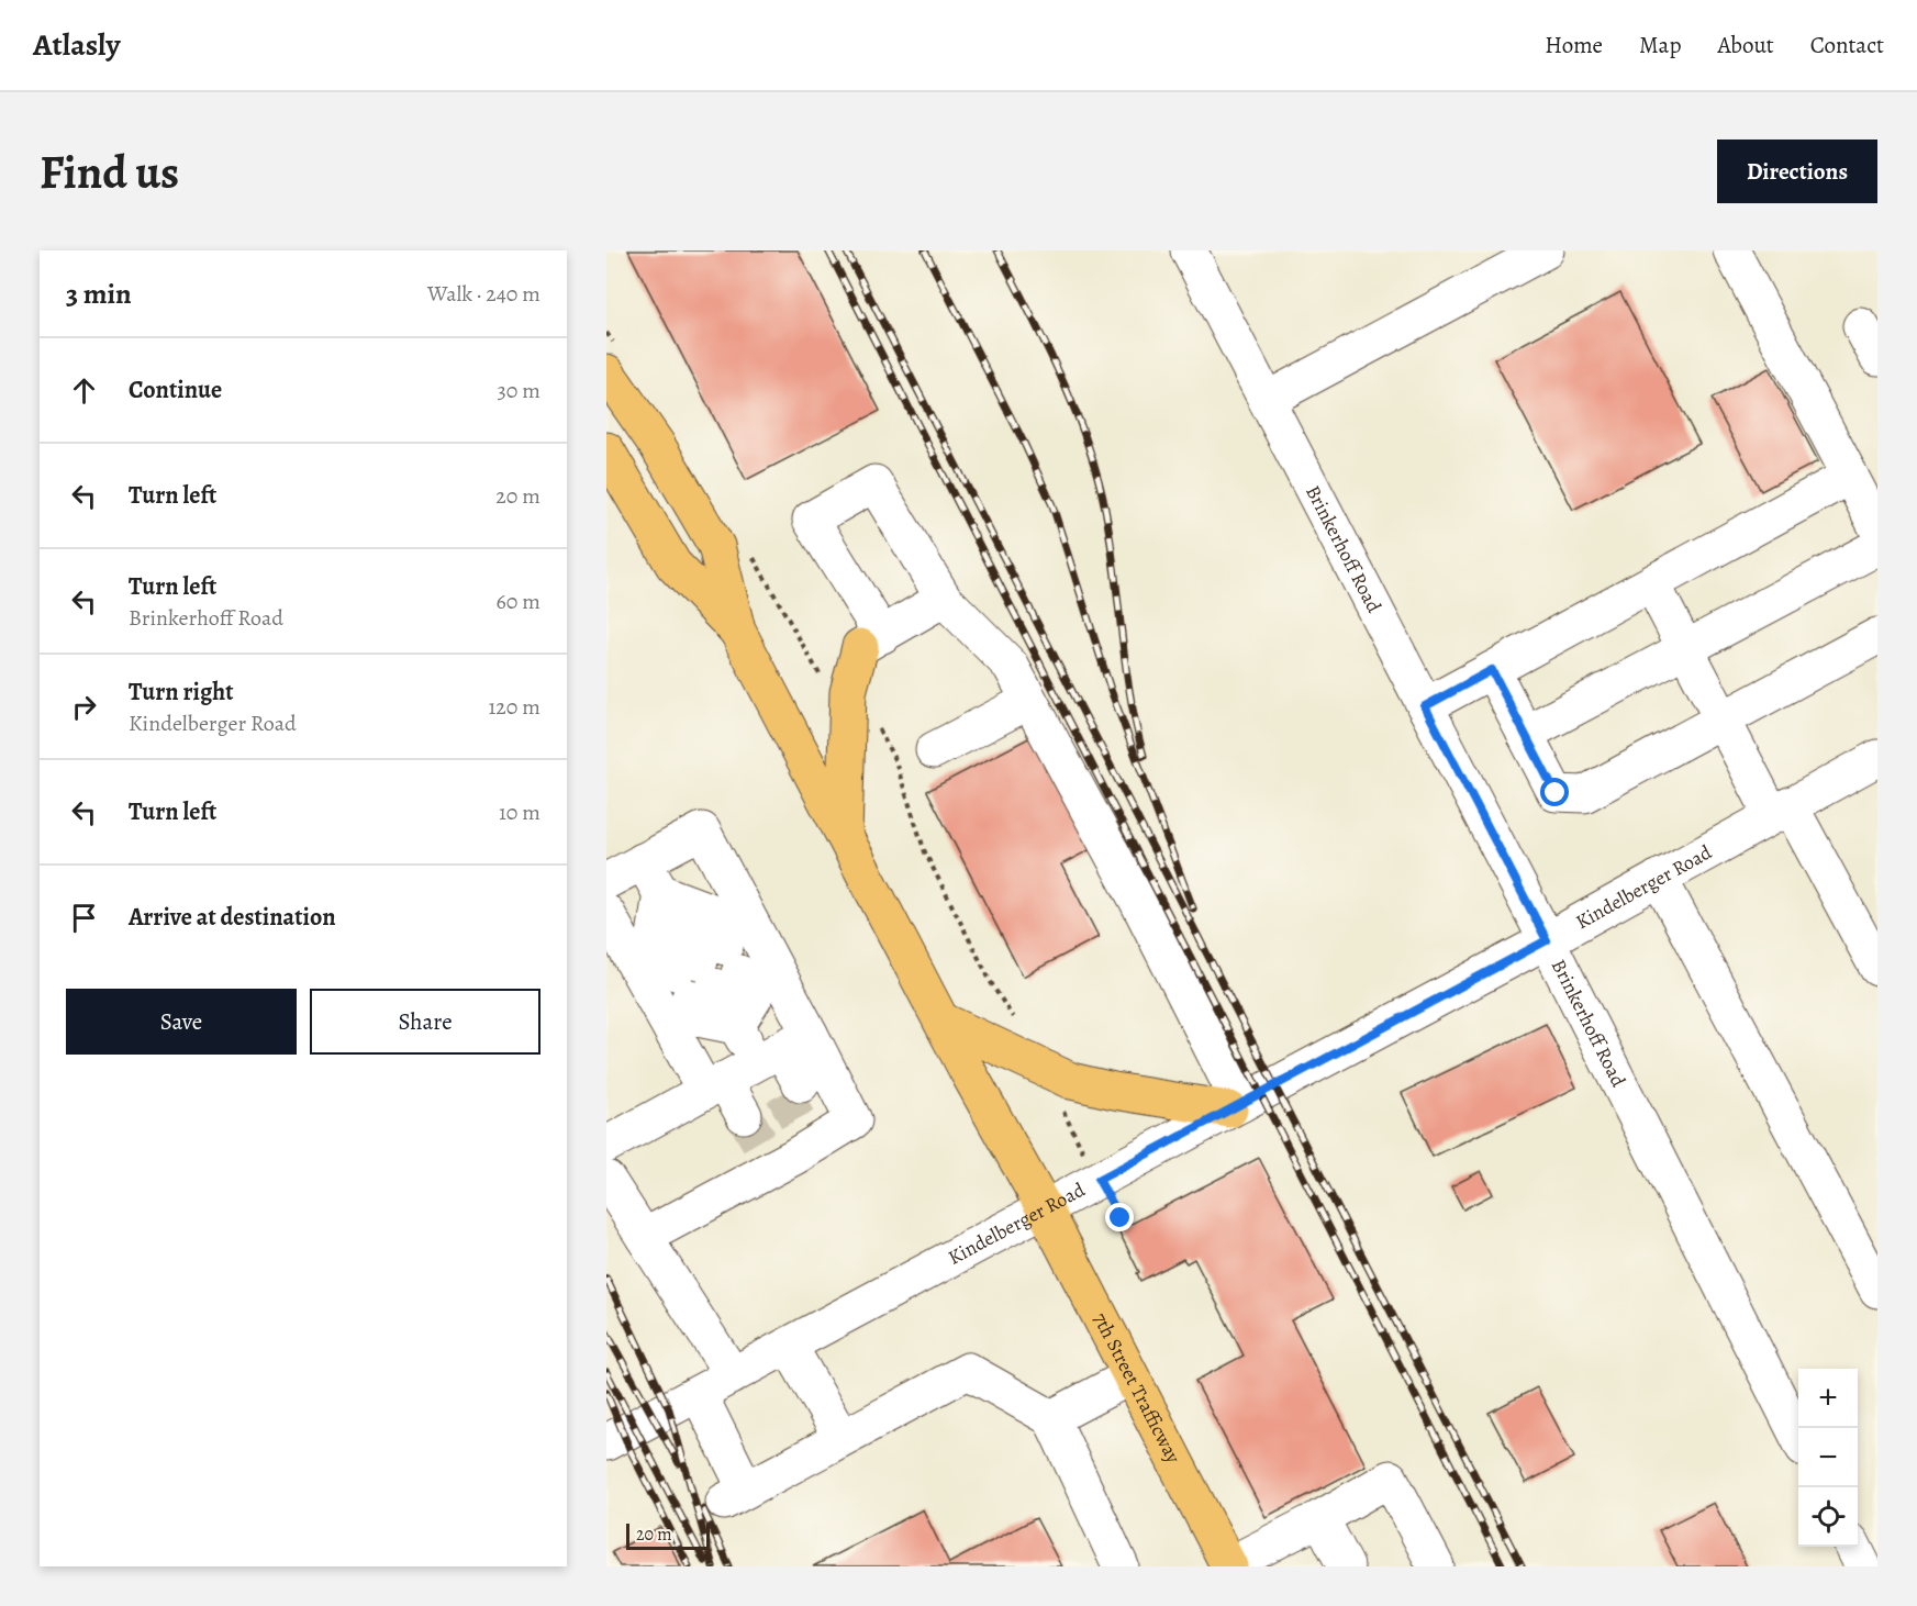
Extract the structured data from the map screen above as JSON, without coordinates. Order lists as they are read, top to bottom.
{
  "streets": {
    "main road": ["7th Street Trafficway"],
    "street": ["Brinkerhoff Road", "Kindelberger Road"]
  },
  "crossings": [
    ["Brinkerhoff Road", "Kindelberger Road"],
    ["Kindelberger Road", "7th Street Trafficway"]
  ],
  "scale_bar": "20 m",
  "page": {
    "header": "Atlasly",
    "nav": [
      "Home",
      "Map",
      "About",
      "Contact"
    ],
    "buttons": [
      "Directions",
      ["Save", "Share"]
    ],
    "title": "Find us",
    "heading": ["3 min", "Walk · 240 m"],
    "list": [
      ["Continue", "30 m"],
      ["Turn left", "20 m"],
      ["Turn left", "Brinkerhoff Road", "60 m"],
      ["Turn right", "Kindelberger Road", "120 m"],
      ["Turn left", "10 m"],
      "Arrive at destination"
    ],
    "map_buttons": ["+", "−"],
    "scale": "20 m"
  }
}
